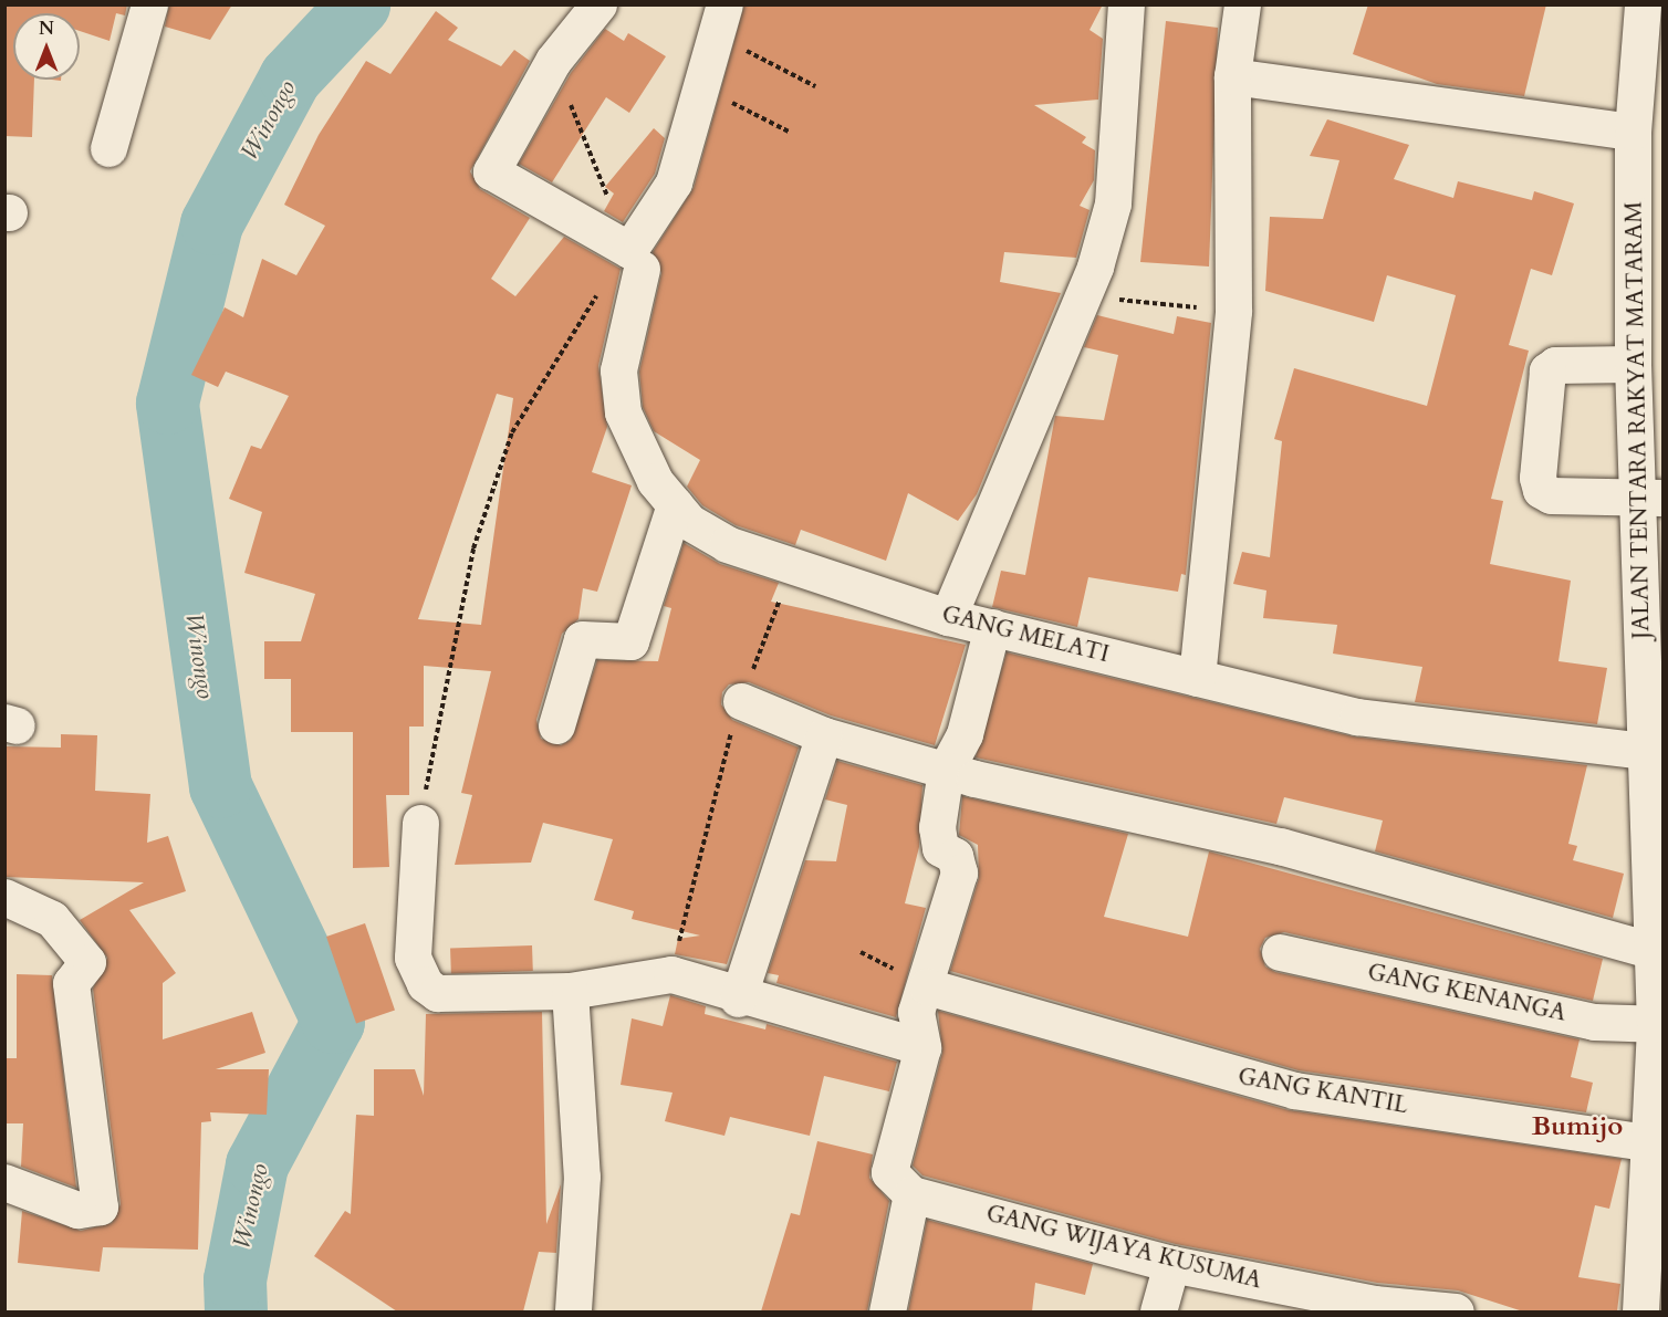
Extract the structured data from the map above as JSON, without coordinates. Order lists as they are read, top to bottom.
{
  "streets": {
    "street": [
      "JALAN TENTARA RAKYAT MATARAM",
      "GANG MELATI",
      "GANG KENANGA",
      "GANG KANTIL",
      "GANG WIJAYA KUSUMA"
    ]
  },
  "crossings": [
    ["JALAN TENTARA RAKYAT MATARAM", "GANG MELATI"],
    ["JALAN TENTARA RAKYAT MATARAM", "GANG KENANGA"],
    ["JALAN TENTARA RAKYAT MATARAM", "GANG KANTIL"]
  ],
  "districts": ["Bumijo"],
  "water": ["Winongo"],
  "north": "top"
}
